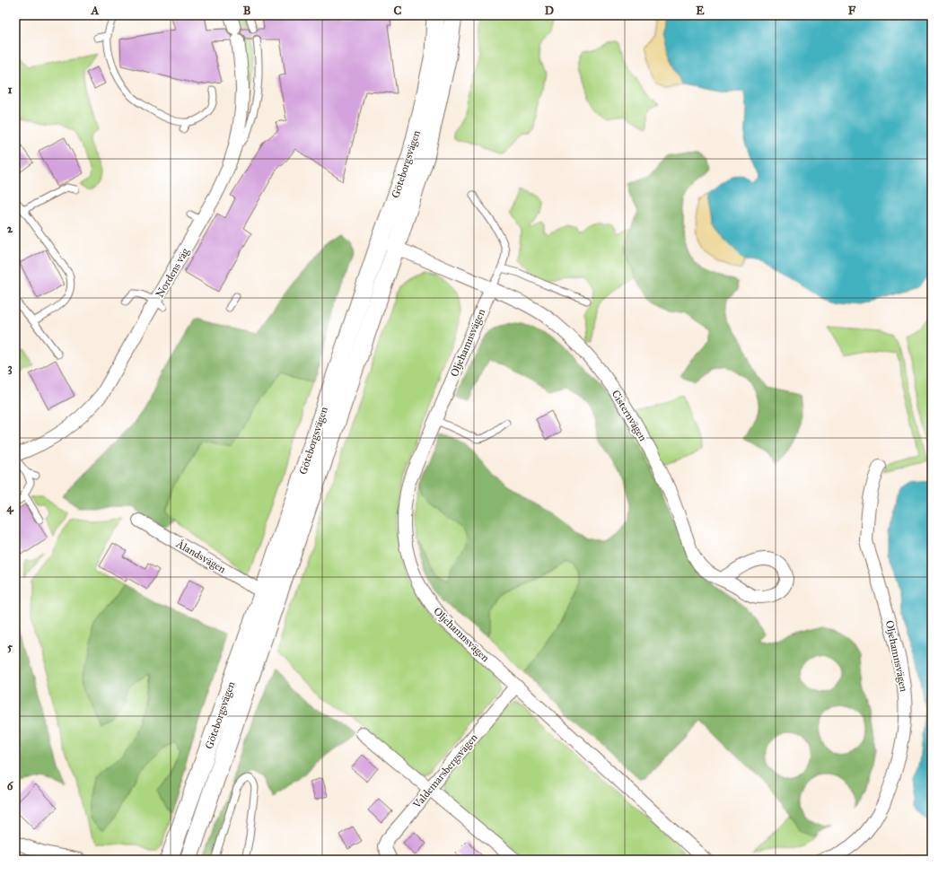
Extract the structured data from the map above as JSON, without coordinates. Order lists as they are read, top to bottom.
{
  "streets": {
    "main road": ["Göteborgsvägen"],
    "street": [
      "Nordens väg",
      "Oljehamnsvägen",
      "Cisternvägen",
      "Ålandsvägen",
      "Valdemarsbergsvägen"
    ]
  },
  "crossings": [
    ["Göteborgsvägen", "Ålandsvägen"],
    ["Oljehamnsvägen", "Cisternvägen"],
    ["Oljehamnsvägen", "Valdemarsbergsvägen"]
  ],
  "grid": {
    "columns": [
      "A",
      "B",
      "C",
      "D",
      "E",
      "F"
    ],
    "rows": [
      "1",
      "2",
      "3",
      "4",
      "5",
      "6"
    ]
  }
}
